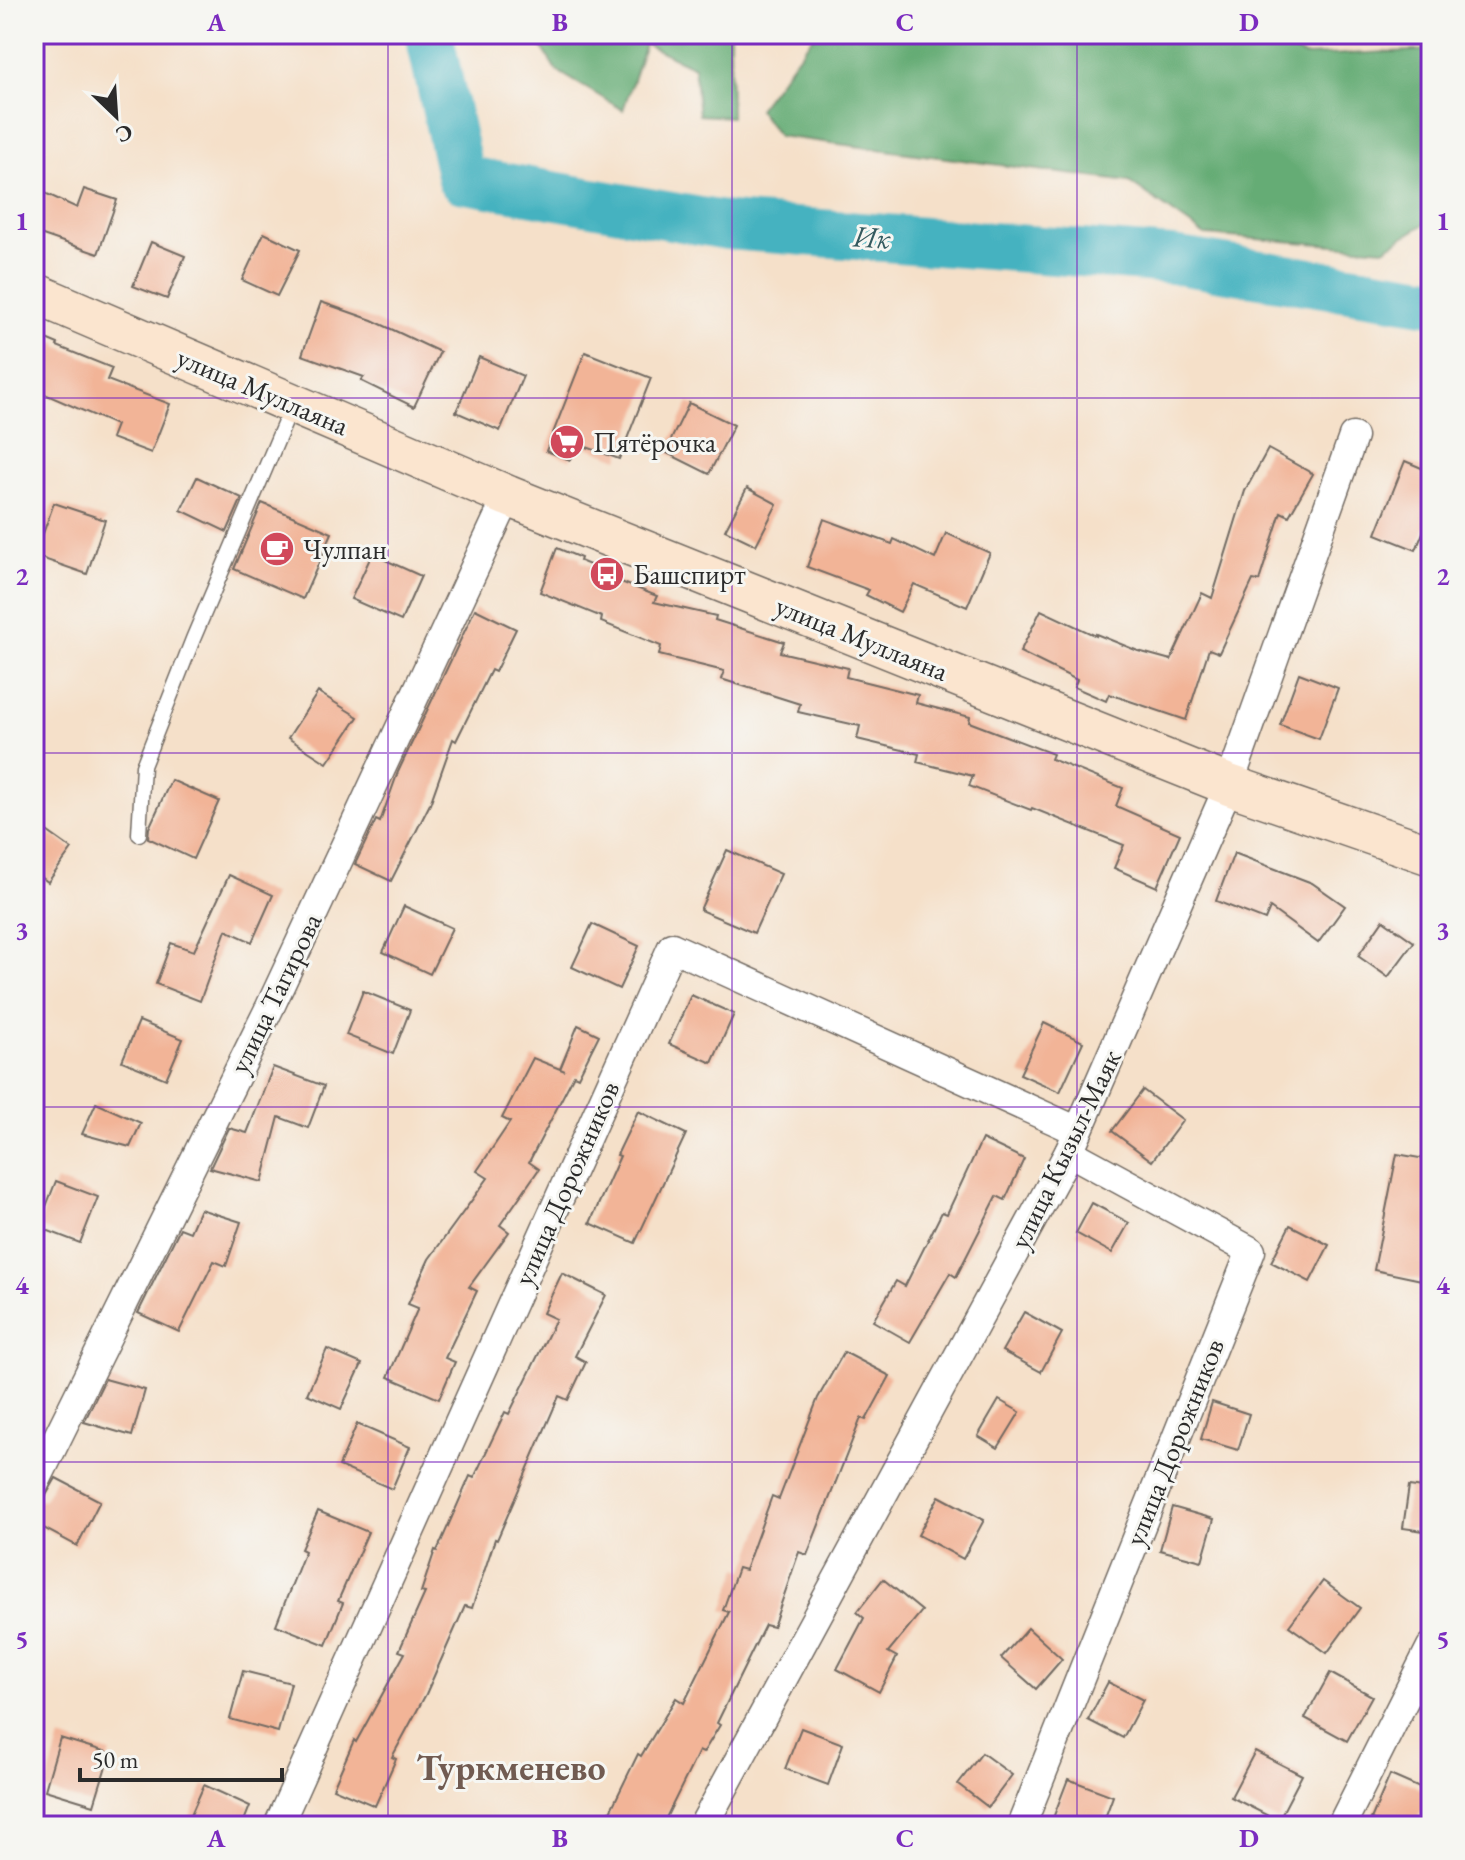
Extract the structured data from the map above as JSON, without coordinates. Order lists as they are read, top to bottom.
{
  "streets": {
    "main road": ["улица Муллаяна"],
    "street": ["улица Тагирова", "улица Кызыл-Маяк", "улица Дорожников"]
  },
  "crossings": [
    ["улица Муллаяна", "улица Тагирова"],
    ["улица Муллаяна", "улица Кызыл-Маяк"],
    ["улица Кызыл-Маяк", "улица Дорожников"]
  ],
  "districts": ["Туркменево"],
  "water": ["Ик"],
  "places": {
    "supermarket": ["Пятёрочка"],
    "cafe": ["Чулпан"],
    "bus stop": ["Башспирт"]
  },
  "scale_bar": "50 m",
  "north": "bottom right",
  "grid": {
    "columns": [
      "A",
      "B",
      "C",
      "D"
    ],
    "rows": [
      "1",
      "2",
      "3",
      "4",
      "5"
    ]
  }
}
